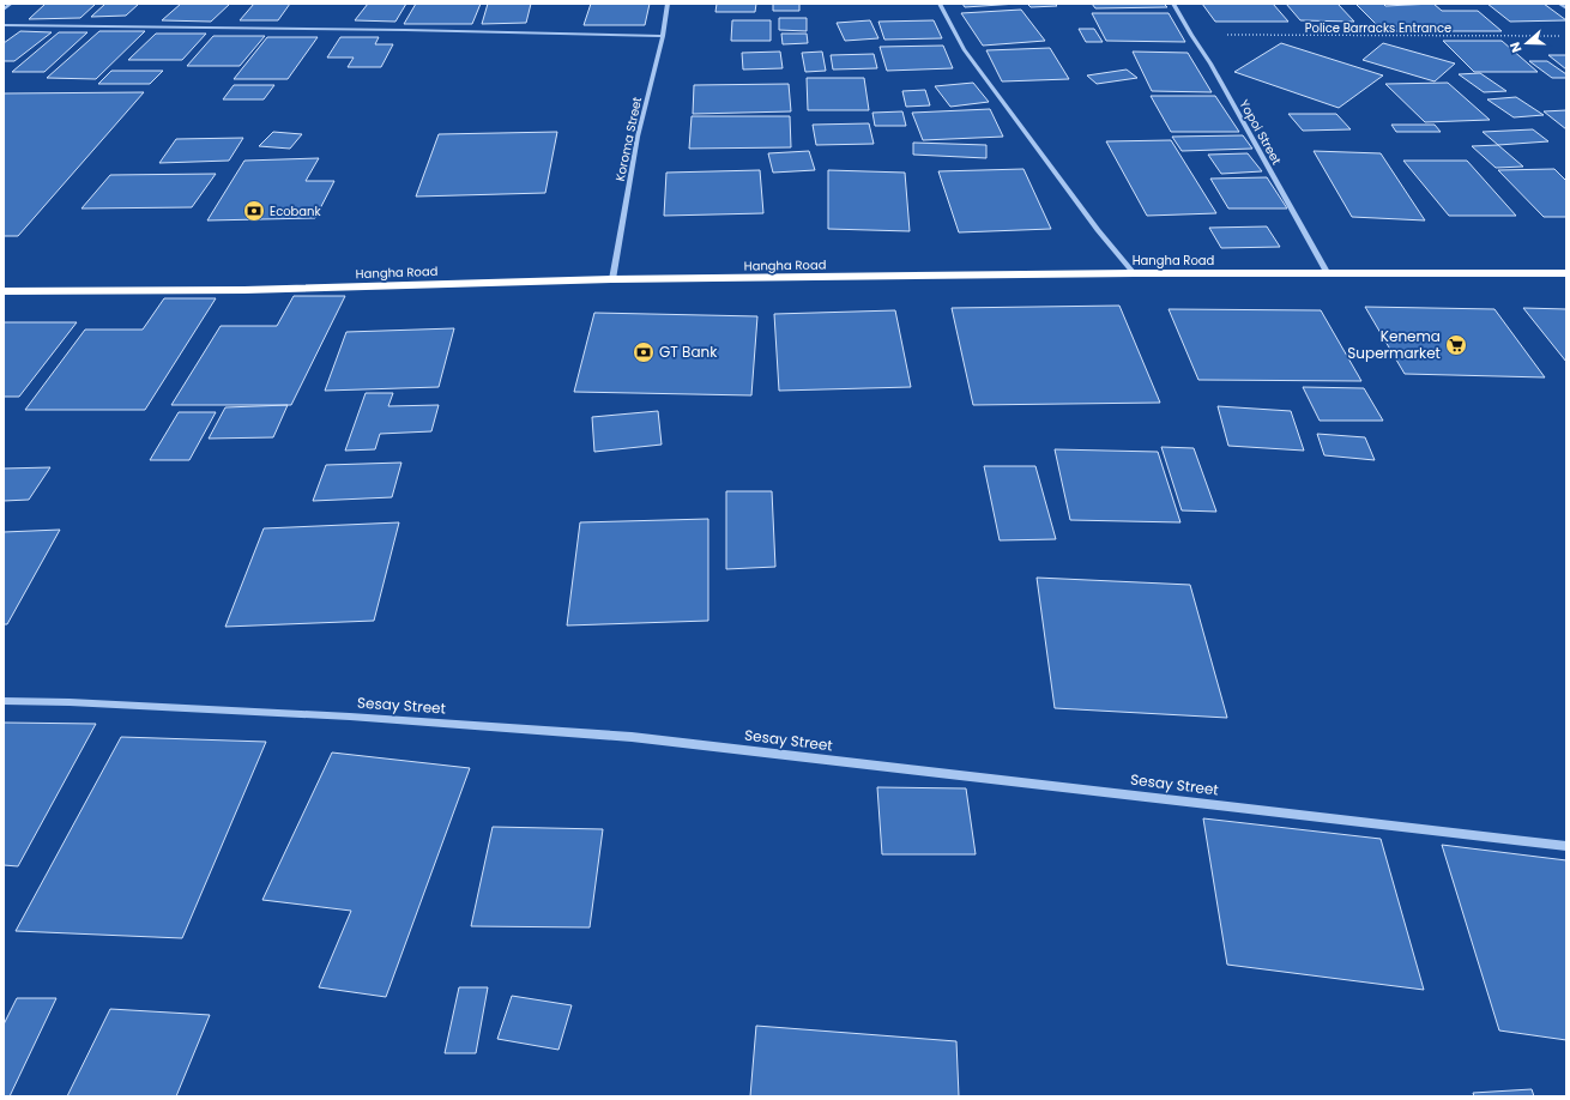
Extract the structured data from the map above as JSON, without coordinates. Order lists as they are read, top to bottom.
{
  "streets": {
    "highway": ["Hangha Road"],
    "street": ["Yopoi Street", "Koroma Street", "Sesay Street"],
    "path": ["Police Barracks Entrance"]
  },
  "crossings": [
    ["Police Barracks Entrance", "Yopoi Street"],
    ["Yopoi Street", "Hangha Road"],
    ["Koroma Street", "Hangha Road"]
  ],
  "places": {
    "bank": ["Ecobank", "GT Bank"],
    "supermarket": ["Kenema Supermarket"]
  },
  "north": "left"
}
